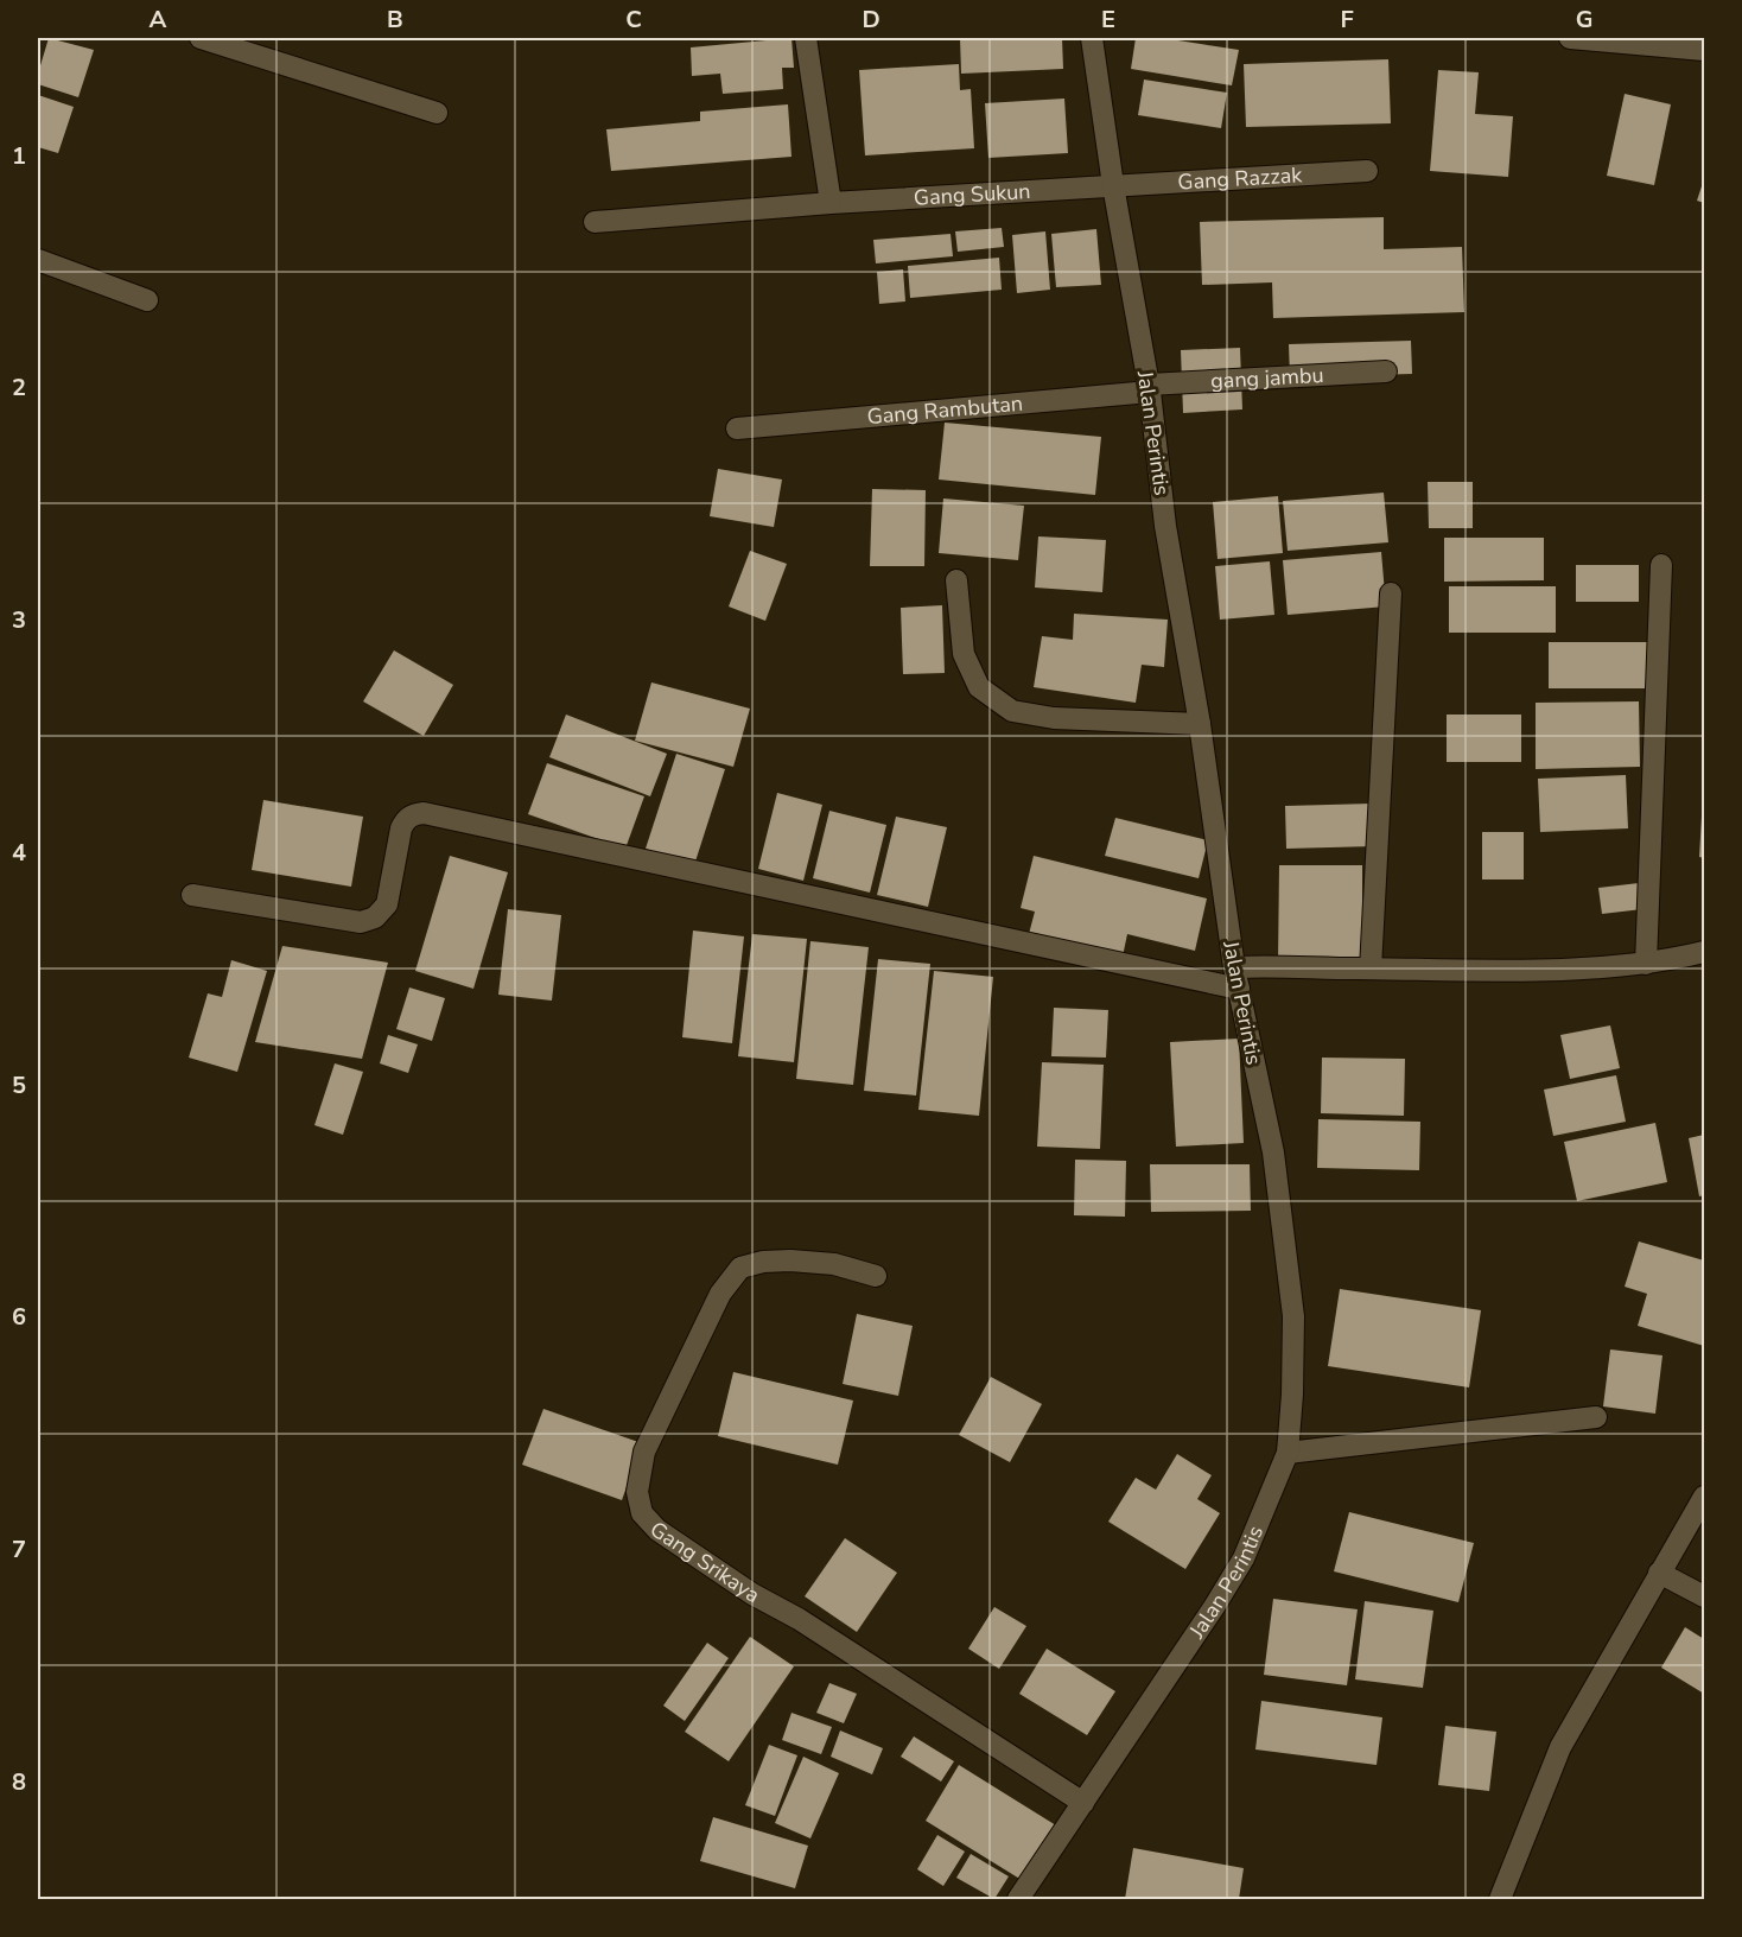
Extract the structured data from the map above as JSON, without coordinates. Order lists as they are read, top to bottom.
{
  "streets": {
    "street": [
      "Gang Razzak",
      "Gang Sukun",
      "gang jambu",
      "Gang Rambutan",
      "Jalan Perintis",
      "Gang Srikaya"
    ]
  },
  "crossings": [
    ["Gang Razzak", "Gang Sukun"],
    ["Gang Razzak", "Jalan Perintis"],
    ["Gang Sukun", "Jalan Perintis"],
    ["gang jambu", "Gang Rambutan"],
    ["gang jambu", "Jalan Perintis"],
    ["Gang Rambutan", "Jalan Perintis"],
    ["Jalan Perintis", "Gang Srikaya"]
  ],
  "grid": {
    "columns": [
      "A",
      "B",
      "C",
      "D",
      "E",
      "F",
      "G"
    ],
    "rows": [
      "1",
      "2",
      "3",
      "4",
      "5",
      "6",
      "7",
      "8"
    ]
  }
}
